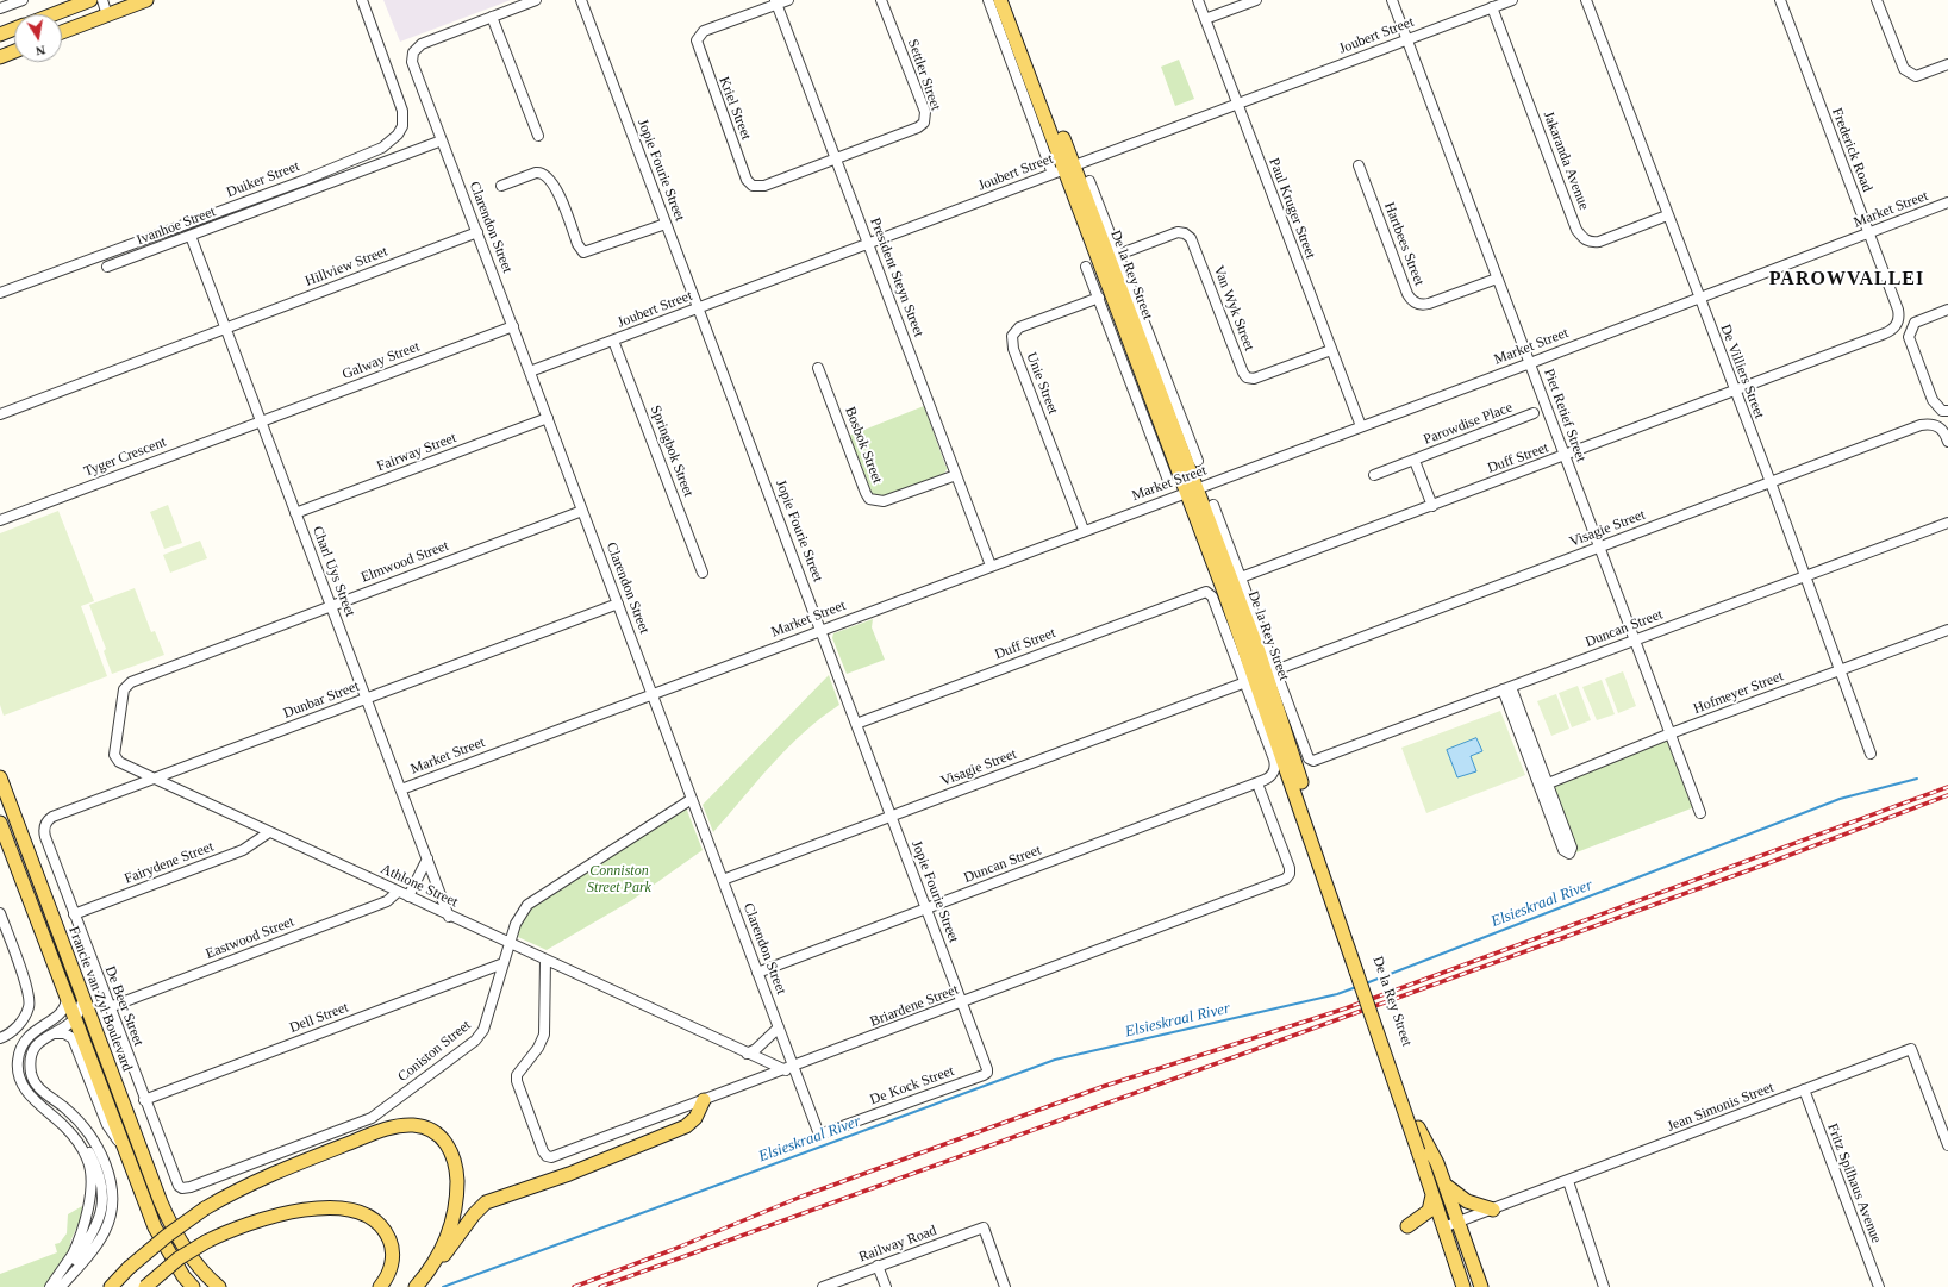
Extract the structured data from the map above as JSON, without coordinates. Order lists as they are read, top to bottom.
{
  "streets": {
    "main road": ["De la Rey Street", "Francie van Zyl Boulevard"],
    "street": [
      "Joubert Street",
      "Settler Street",
      "Kriel Street",
      "Frederick Road",
      "Jakaranda Avenue",
      "Jopie Fourie Street",
      "Duiker Street",
      "Paul Kruger Street",
      "Market Street",
      "Ivanhoe Street",
      "Clarendon Street",
      "Hartbees Street",
      "Hillview Street",
      "President Steyn Street",
      "Van Wyk Street",
      "Galway Street",
      "De Villiers Street",
      "Unie Street",
      "Piet Retief Street",
      "Parowdise Place",
      "Bosbok Street",
      "Springbok Street",
      "Fairway Street",
      "Tyger Crescent",
      "Duff Street",
      "Visagie Street",
      "Elmwood Street",
      "Charl Uys Street",
      "Duncan Street",
      "Hofmeyer Street",
      "Dunbar Street",
      "Fairydene Street",
      "Athlone Street",
      "Eastwood Street",
      "De Beer Street",
      "Briardene Street",
      "Dell Street",
      "Coniston Street",
      "De Kock Street",
      "Jean Simonis Street",
      "Fritz Spilhaus Avenue",
      "Railway Road"
    ]
  },
  "crossings": [
    ["Joubert Street", "Jakaranda Avenue"],
    ["Joubert Street", "Jopie Fourie Street"],
    ["Joubert Street", "Paul Kruger Street"],
    ["Joubert Street", "Clarendon Street"],
    ["Joubert Street", "De la Rey Street"],
    ["Joubert Street", "President Steyn Street"],
    ["Joubert Street", "Piet Retief Street"],
    ["Joubert Street", "Springbok Street"],
    ["Settler Street", "Kriel Street"],
    ["Settler Street", "President Steyn Street"],
    ["Kriel Street", "President Steyn Street"],
    ["Frederick Road", "Market Street"],
    ["Frederick Road", "Duff Street"],
    ["Jakaranda Avenue", "De Villiers Street"],
    ["Jopie Fourie Street", "Market Street"],
    ["Jopie Fourie Street", "Duff Street"],
    ["Jopie Fourie Street", "Visagie Street"],
    ["Jopie Fourie Street", "Duncan Street"],
    ["Jopie Fourie Street", "Briardene Street"],
    ["Jopie Fourie Street", "De Kock Street"],
    ["Paul Kruger Street", "Market Street"],
    ["Paul Kruger Street", "Van Wyk Street"],
    ["Market Street", "Clarendon Street"],
    ["Market Street", "De la Rey Street"],
    ["Market Street", "President Steyn Street"],
    ["Market Street", "De Villiers Street"],
    ["Market Street", "Unie Street"],
    ["Market Street", "Piet Retief Street"],
    ["Market Street", "Charl Uys Street"],
    ["Ivanhoe Street", "Clarendon Street"],
    ["Ivanhoe Street", "Charl Uys Street"],
    ["Clarendon Street", "Hillview Street"],
    ["Clarendon Street", "Galway Street"],
    ["Clarendon Street", "Fairway Street"],
    ["Clarendon Street", "Visagie Street"],
    ["Clarendon Street", "Elmwood Street"],
    ["Clarendon Street", "Duncan Street"],
    ["Clarendon Street", "Dunbar Street"],
    ["Clarendon Street", "Athlone Street"],
    ["Clarendon Street", "Briardene Street"],
    ["Clarendon Street", "Coniston Street"],
    ["Clarendon Street", "De Kock Street"],
    ["Hartbees Street", "Piet Retief Street"],
    ["Hillview Street", "Charl Uys Street"],
    ["De la Rey Street", "Van Wyk Street"],
    ["De la Rey Street", "Duff Street"],
    ["De la Rey Street", "Visagie Street"],
    ["De la Rey Street", "Duncan Street"],
    ["De la Rey Street", "Jean Simonis Street"],
    ["President Steyn Street", "Bosbok Street"],
    ["Galway Street", "Tyger Crescent"],
    ["Galway Street", "Charl Uys Street"],
    ["De Villiers Street", "Duff Street"],
    ["De Villiers Street", "Visagie Street"],
    ["De Villiers Street", "Duncan Street"],
    ["De Villiers Street", "Hofmeyer Street"],
    ["Piet Retief Street", "Duff Street"],
    ["Piet Retief Street", "Visagie Street"],
    ["Piet Retief Street", "Duncan Street"],
    ["Piet Retief Street", "Hofmeyer Street"],
    ["Parowdise Place", "Duff Street"],
    ["Fairway Street", "Charl Uys Street"],
    ["Tyger Crescent", "Charl Uys Street"],
    ["Duff Street", "Visagie Street"],
    ["Elmwood Street", "Charl Uys Street"],
    ["Elmwood Street", "Athlone Street"],
    ["Charl Uys Street", "Dunbar Street"],
    ["Charl Uys Street", "Athlone Street"],
    ["Duncan Street", "Briardene Street"],
    ["Dunbar Street", "Athlone Street"],
    ["Dunbar Street", "De Beer Street"],
    ["Fairydene Street", "Athlone Street"],
    ["Fairydene Street", "De Beer Street"],
    ["Athlone Street", "Eastwood Street"],
    ["Athlone Street", "Briardene Street"],
    ["Athlone Street", "Coniston Street"],
    ["Eastwood Street", "De Beer Street"],
    ["De Beer Street", "Dell Street"],
    ["De Beer Street", "Coniston Street"],
    ["Dell Street", "Coniston Street"],
    ["Jean Simonis Street", "Fritz Spilhaus Avenue"]
  ],
  "districts": ["PAROWVALLEI"],
  "water": ["Elsieskraal River"],
  "parks": ["Conniston Street Park"],
  "north": "bottom"
}
